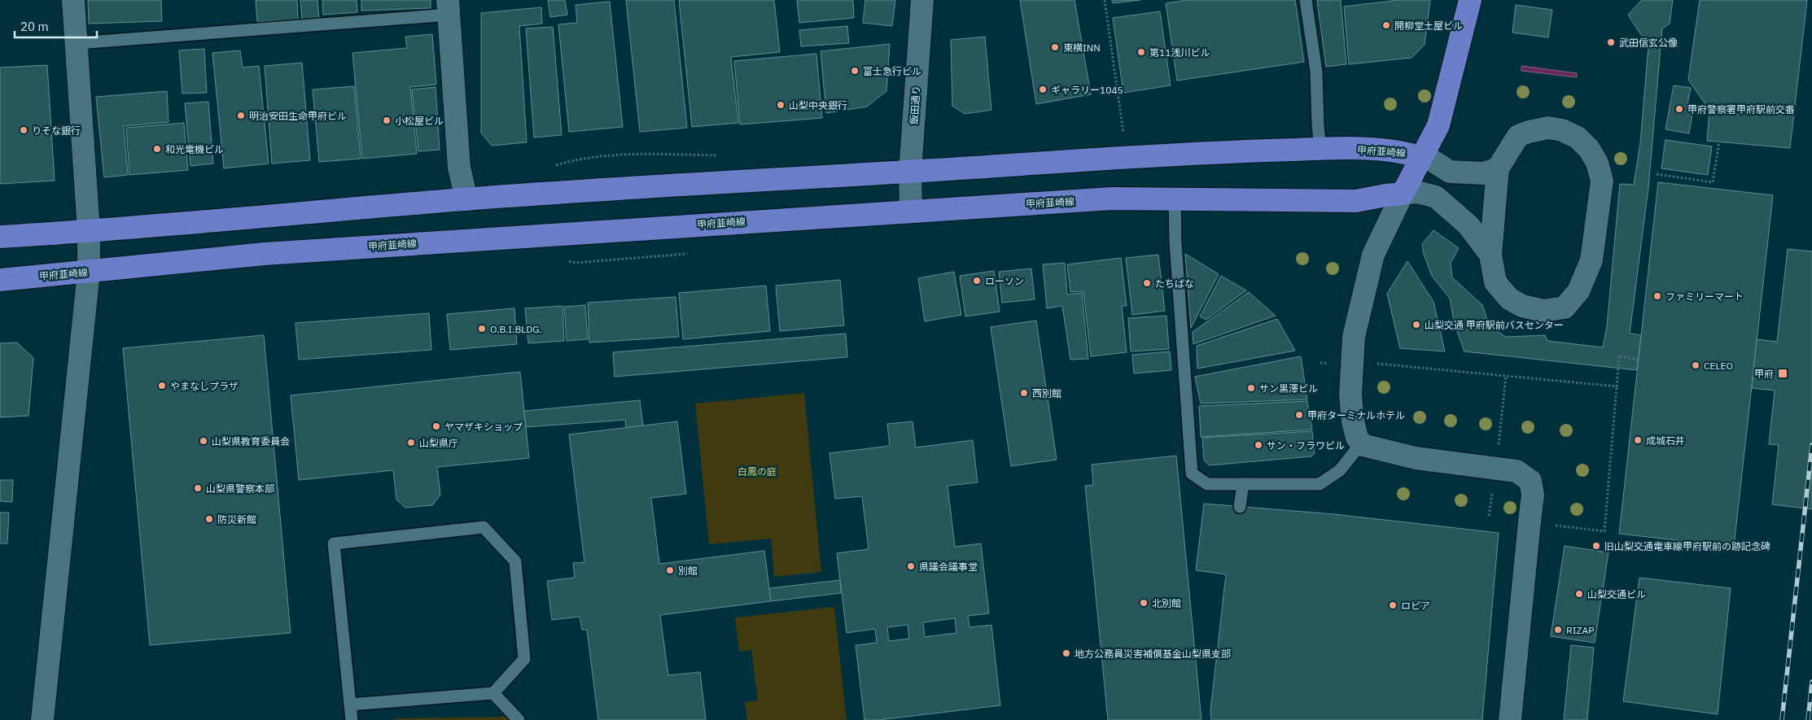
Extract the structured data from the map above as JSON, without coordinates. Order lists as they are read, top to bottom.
{
  "streets": {
    "main road": ["甲府韮崎線"],
    "street": ["飯田通り"]
  },
  "crossings": [
    ["飯田通り", "甲府韮崎線"]
  ],
  "parks": ["白鳳の庭"],
  "places": {
    "other": [
      "開柳堂土屋ビル",
      "武田信玄公像",
      "東横INN",
      "第11浅川ビル",
      "富士急行ビル",
      "ギャラリー1045",
      "山梨中央銀行",
      "甲府警察署甲府駅前交番",
      "明治安田生命甲府ビル",
      "小松屋ビル",
      "りそな銀行",
      "和光電機ビル",
      "ローソン",
      "たちばな",
      "ファミリーマート",
      "山梨交通 甲府駅前バスセンター",
      "O.B.I.BLDG.",
      "CELEO",
      "やまなしプラザ",
      "サン黒澤ビル",
      "西別館",
      "甲府ターミナルホテル",
      "ヤマザキショップ",
      "成城石井",
      "山梨県教育委員会",
      "山梨県庁",
      "サン・フラワビル",
      "山梨県警察本部",
      "防災新館",
      "旧山梨交通電車線甲府駅前の跡記念碑",
      "県議会議事堂",
      "別館",
      "山梨交通ビル",
      "北別館",
      "ロピア",
      "RIZAP",
      "地方公務員災害補償基金山梨県支部"
    ],
    "transit": ["甲府"]
  },
  "scale_bar": "20 m"
}
